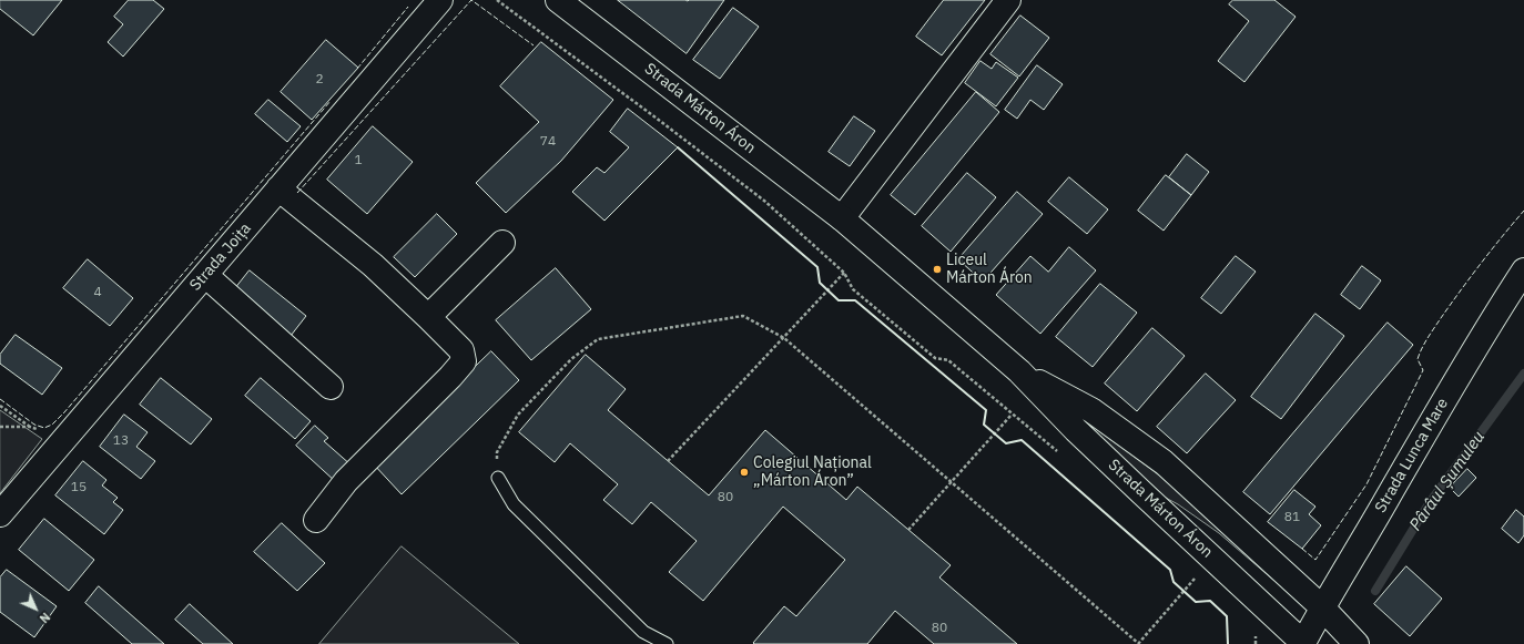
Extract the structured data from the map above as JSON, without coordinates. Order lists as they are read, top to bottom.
{
  "streets": {
    "main road": ["Strada Márton Áron", "Strada Joița", "Strada Lunca Mare"]
  },
  "crossings": [
    ["Strada Márton Áron", "Strada Lunca Mare"]
  ],
  "water": ["Pârâul Șumuleu"],
  "places": ["Liceul Márton Áron", "Colegiul Național „Márton Áron”"],
  "house_numbers": [
    "2",
    "74",
    "1",
    "4",
    "13",
    "15",
    "80",
    "81",
    "80"
  ],
  "north": "bottom right"
}
